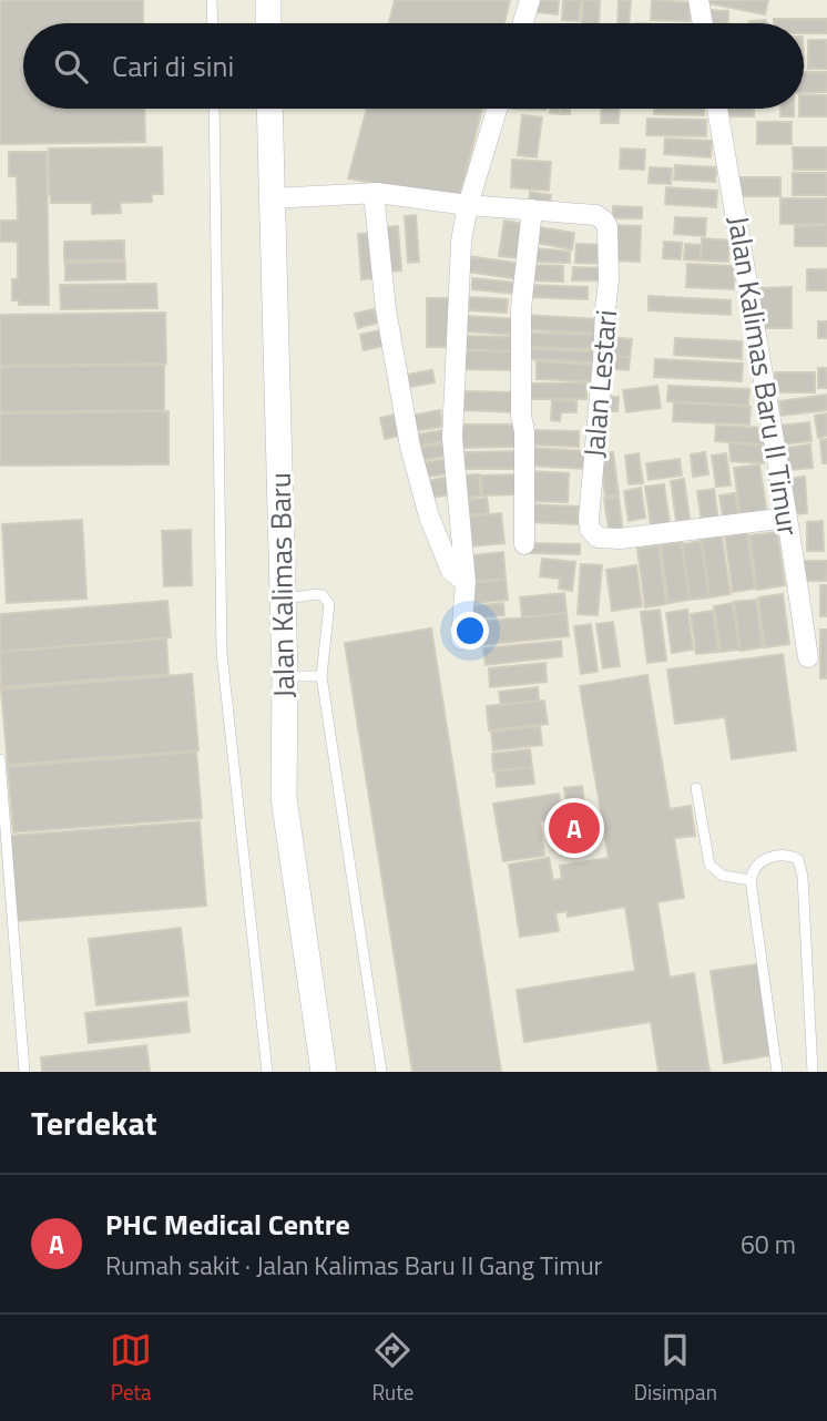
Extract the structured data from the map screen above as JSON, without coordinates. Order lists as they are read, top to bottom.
{
  "streets": {
    "street": ["Jalan Kalimas Baru II Timur", "Jalan Lestari", "Jalan Kalimas Baru"]
  },
  "crossings": [
    ["Jalan Kalimas Baru II Timur", "Jalan Lestari"]
  ],
  "page": {
    "search": "Cari di sini",
    "pins": "A",
    "heading": "Terdekat",
    "list": [
      {
        "mark": "A",
        "name": "PHC Medical Centre",
        "note": "Rumah sakit · Jalan Kalimas Baru II Gang Timur",
        "value": "60 m"
      }
    ],
    "nav": ["Peta", "Rute", "Disimpan"]
  }
}
